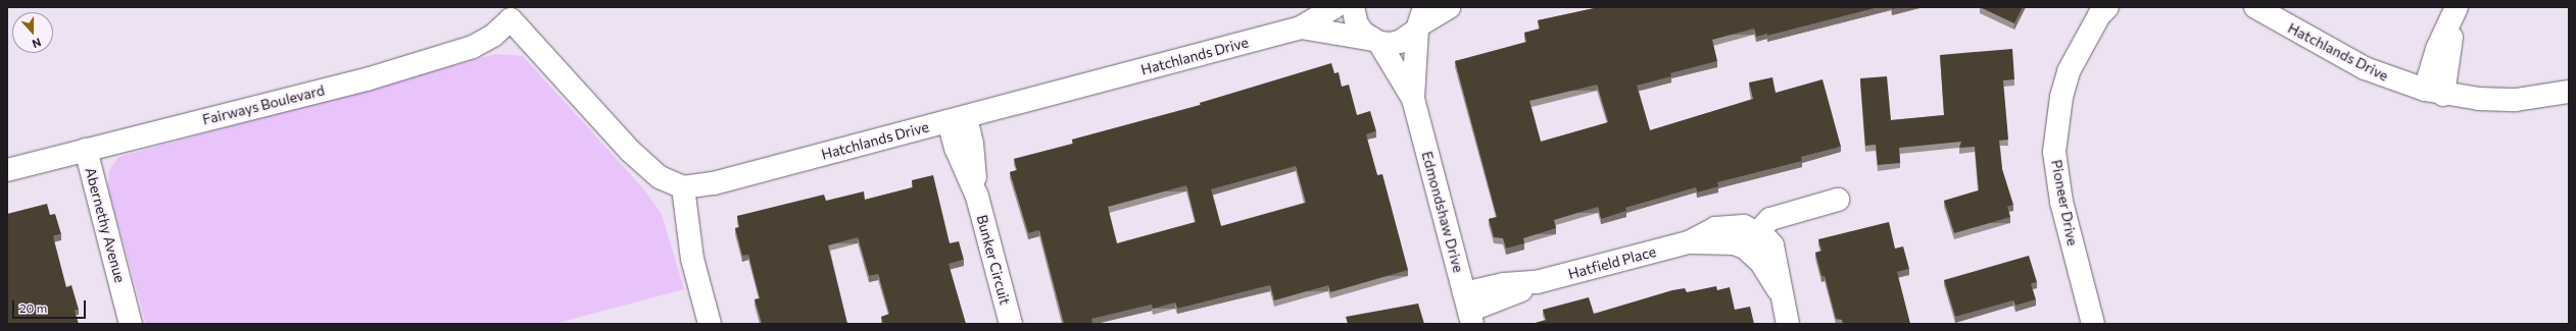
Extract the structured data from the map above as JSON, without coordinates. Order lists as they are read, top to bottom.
{
  "streets": {
    "street": [
      "Hatchlands Drive",
      "Fairways Boulevard",
      "Pioneer Drive",
      "Edmondshaw Drive",
      "Abernethy Avenue",
      "Bunker Circuit",
      "Hatfield Place"
    ]
  },
  "crossings": [
    ["Hatchlands Drive", "Edmondshaw Drive"],
    ["Hatchlands Drive", "Bunker Circuit"],
    ["Fairways Boulevard", "Abernethy Avenue"],
    ["Edmondshaw Drive", "Hatfield Place"]
  ],
  "scale_bar": "20 m",
  "north": "bottom"
}
